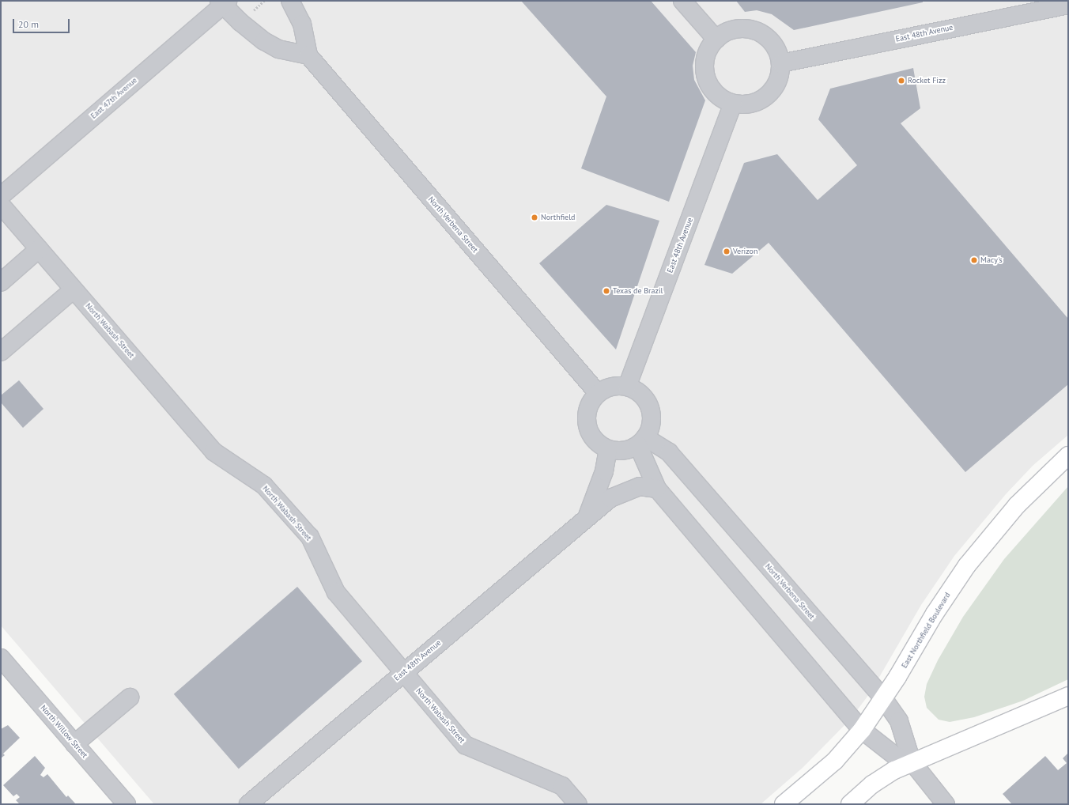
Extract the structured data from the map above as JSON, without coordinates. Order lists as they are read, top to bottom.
{
  "streets": {
    "main road": ["East Northfield Boulevard"],
    "street": [
      "East 48th Avenue",
      "East 47th Avenue",
      "North Verbena Street",
      "North Wabash Street",
      "North Willow Street"
    ]
  },
  "crossings": [
    ["East 48th Avenue", "North Verbena Street"],
    ["East 48th Avenue", "North Wabash Street"],
    ["North Verbena Street", "East Northfield Boulevard"]
  ],
  "places": [
    "Rocket Fizz",
    "Northfield",
    "Verizon",
    "Macy's",
    "Texas de Brazil"
  ],
  "scale_bar": "20 m"
}
